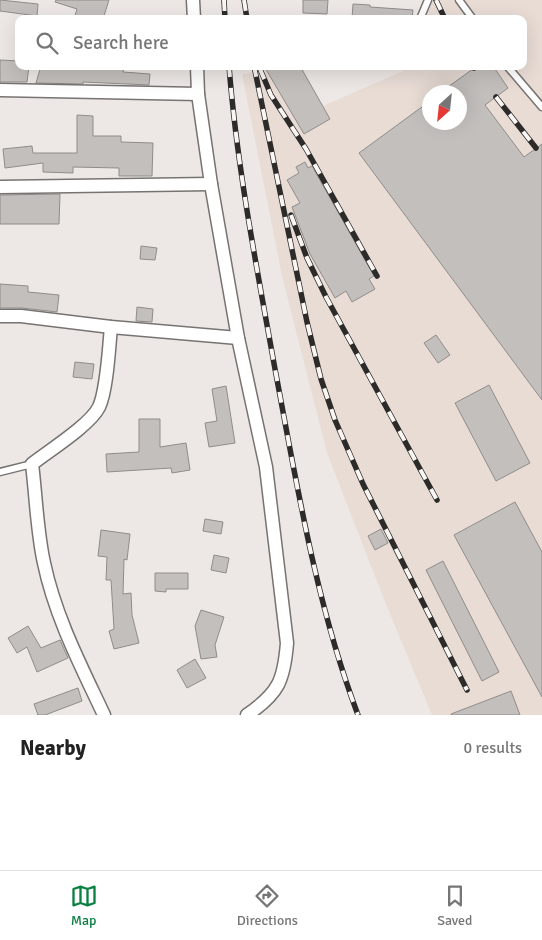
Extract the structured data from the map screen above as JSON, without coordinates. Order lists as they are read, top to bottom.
{
  "north": "bottom left",
  "page": {
    "search": "Search here",
    "heading": ["Nearby", "0 results"],
    "nav": ["Map", "Directions", "Saved"]
  }
}
